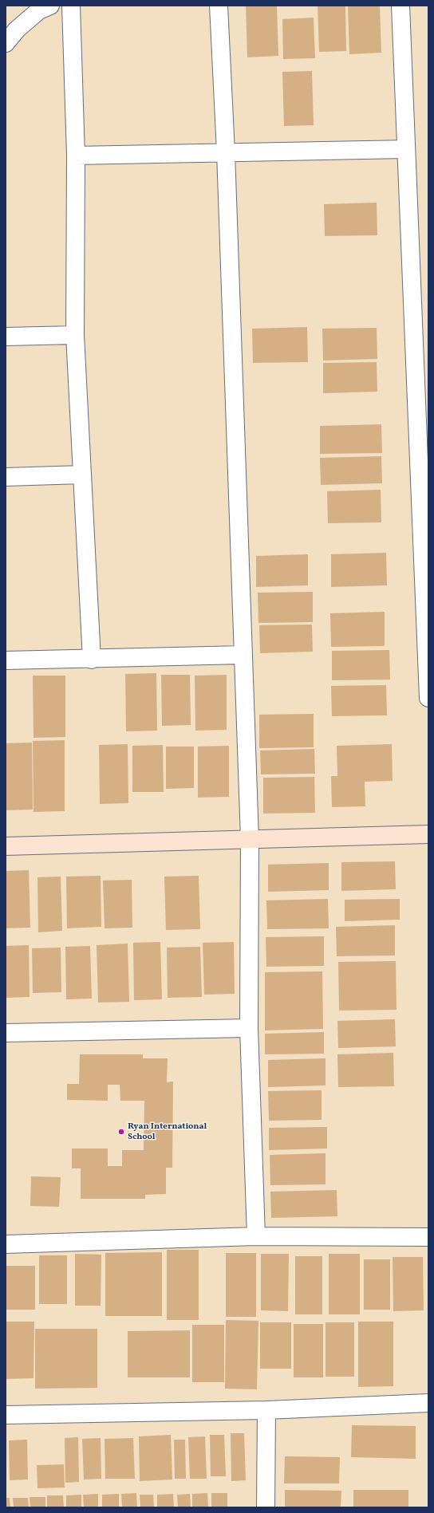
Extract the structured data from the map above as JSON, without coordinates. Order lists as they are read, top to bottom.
{
  "places": ["Ryan International School"]
}
